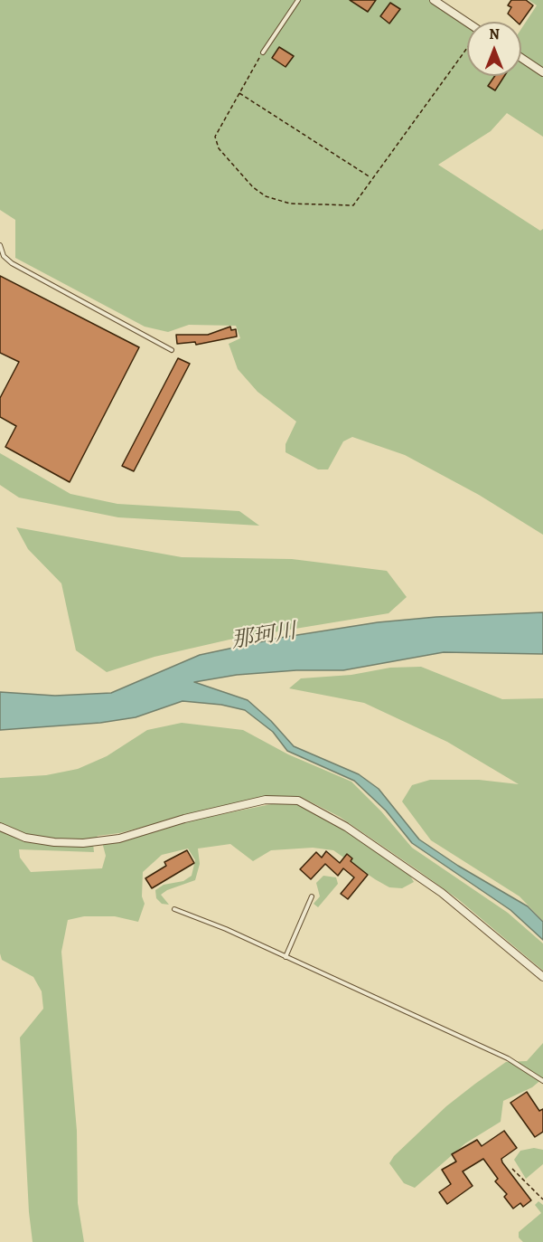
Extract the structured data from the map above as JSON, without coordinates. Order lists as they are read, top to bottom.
{
  "water": ["那珂川"],
  "north": "top"
}
